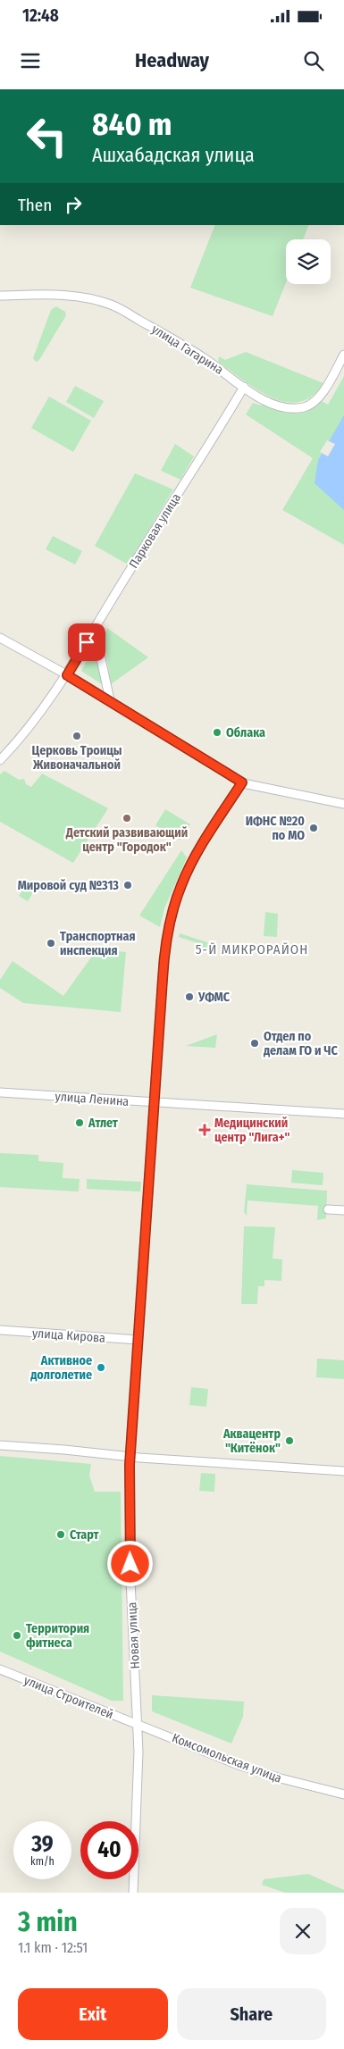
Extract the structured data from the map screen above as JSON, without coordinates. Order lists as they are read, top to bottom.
{
  "streets": {
    "street": [
      "улица Гагарина",
      "Парковая улица",
      "улица Ленина",
      "улица Кирова",
      "Новая улица",
      "улица Строителей",
      "Комсомольская улица"
    ]
  },
  "crossings": [
    ["улица Гагарина", "Парковая улица"],
    ["улица Ленина", "Новая улица"],
    ["улица Кирова", "Новая улица"],
    ["Новая улица", "улица Строителей"],
    ["Новая улица", "Комсомольская улица"],
    ["улица Строителей", "Комсомольская улица"]
  ],
  "districts": ["5-Й МИКРОРАЙОН"],
  "places": {
    "other": [
      "Облака",
      "Церковь Троицы Живоначальной",
      "Детский развивающий центр \"Городок\"",
      "ИФНС №20 по МО",
      "Мировой суд №313",
      "Транспортная инспекция",
      "УФМС",
      "Отдел по делам ГО и ЧС",
      "Атлет",
      "Активное долголетие",
      "Аквацентр \"Китёнок\"",
      "Старт",
      "Территория фитнеса"
    ],
    "health": ["Медицинский центр \"Лига+\""]
  },
  "page": {
    "status": "12:48",
    "header": "Headway",
    "turn": ["840 m", "Ашхабадская улица"],
    "then": "Then",
    "speed": "39 km/h",
    "limit": "40",
    "heading": ["3 min", "1.1 km · 12:51"],
    "buttons": ["Exit", "Share"]
  }
}
